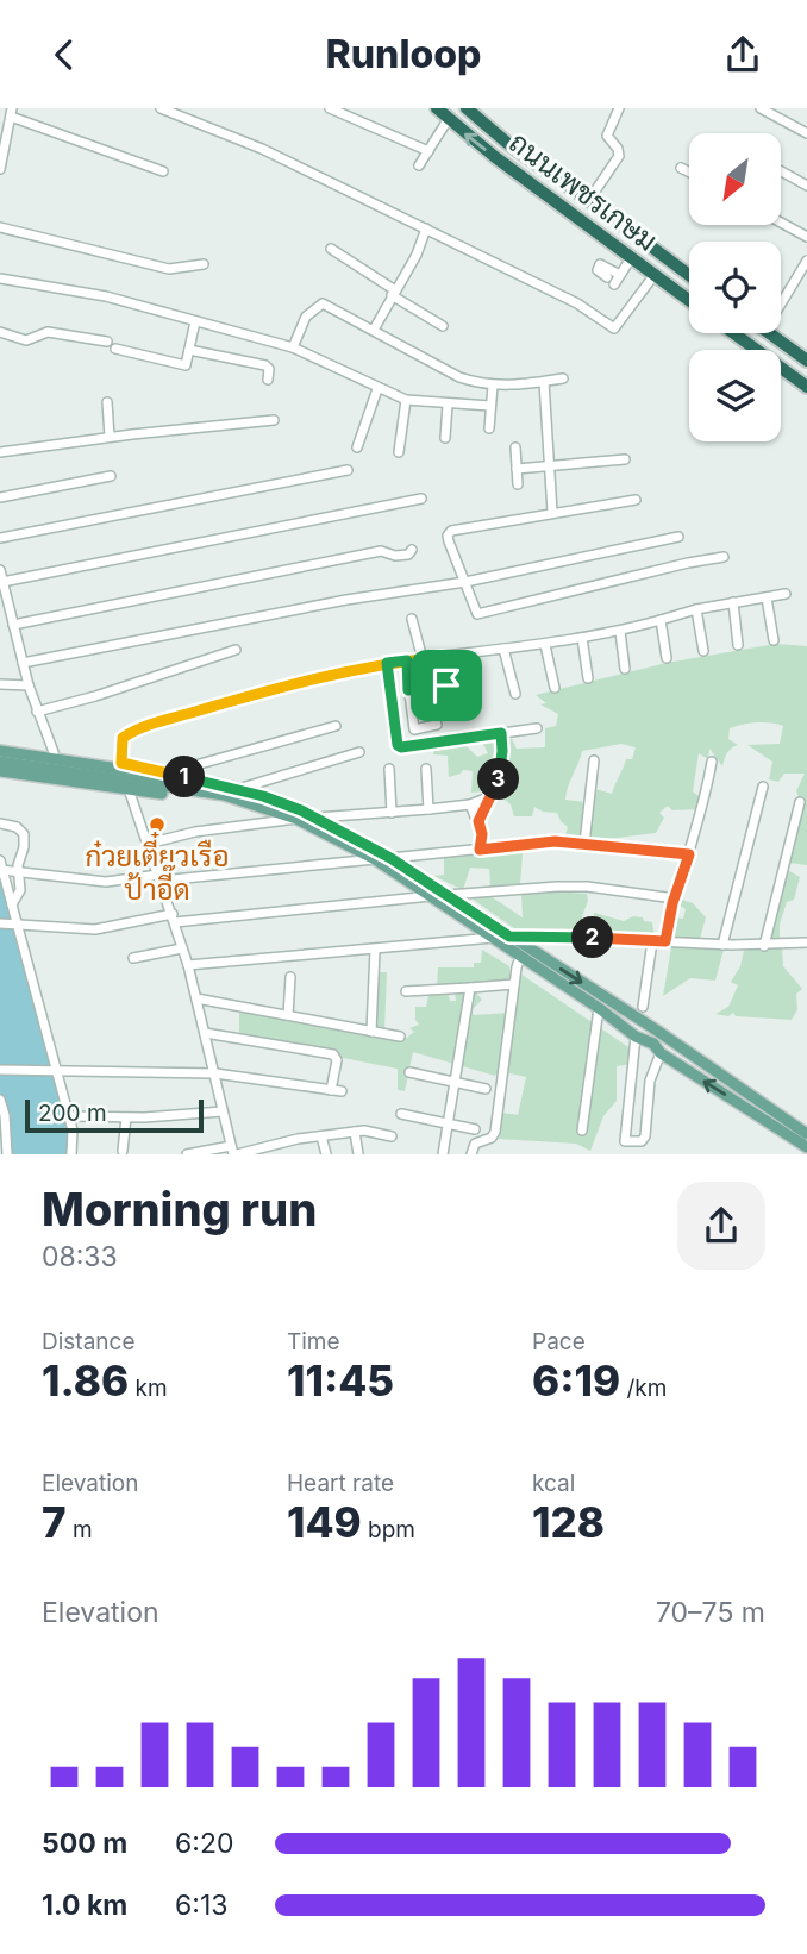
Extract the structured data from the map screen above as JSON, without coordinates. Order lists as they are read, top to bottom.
{
  "streets": {
    "highway": ["ถนนเพชรเกษม"]
  },
  "places": ["ก๋วยเตี๋ยวเรือ ป้าอี๊ด"],
  "scale_bar": "200 m",
  "north": "bottom left",
  "page": {
    "header": "Runloop",
    "pins": ["1", "3", "2"],
    "scale": "200 m",
    "heading": ["Morning run", "08:33"],
    "stats": [
      ["Distance", "1.86 km"],
      ["Time", "11:45"],
      ["Pace", "6:19 /km"],
      ["Elevation", "7 m"],
      ["Heart rate", "149 bpm"],
      ["kcal", "128"]
    ],
    "chart": ["Elevation", "70–75 m"],
    "list": [
      {
        "name": "500 m",
        "note": "6:20"
      },
      {
        "name": "1.0 km",
        "note": "6:13"
      }
    ]
  }
}
